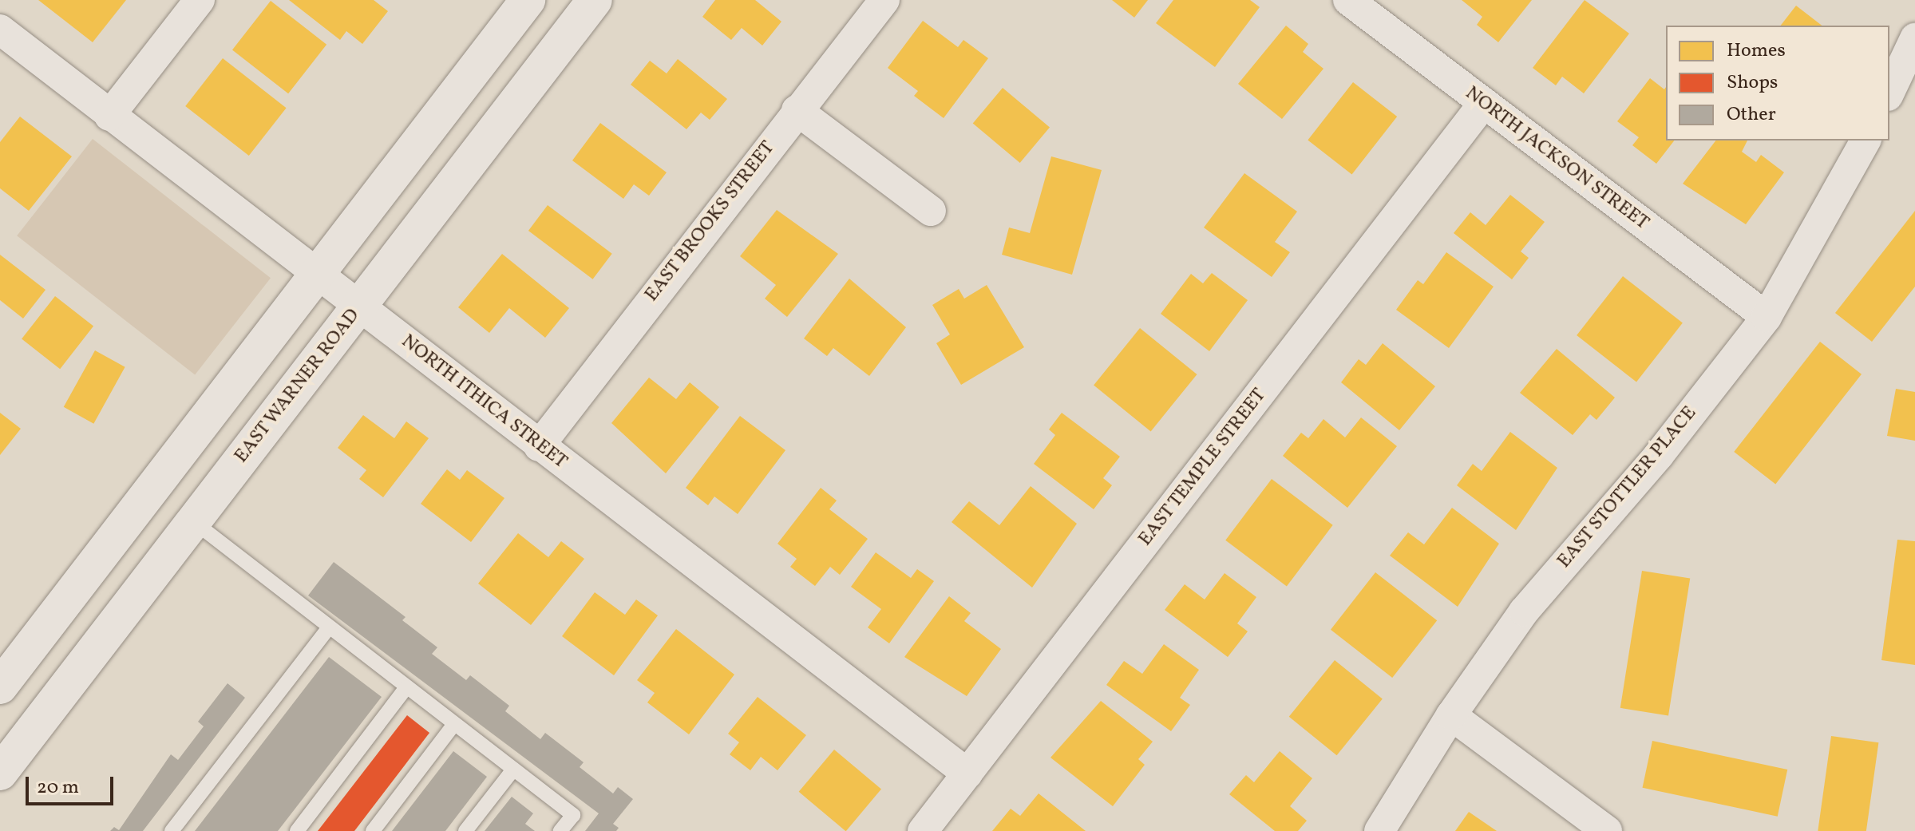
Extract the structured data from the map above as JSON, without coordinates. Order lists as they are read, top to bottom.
{
  "streets": {
    "main road": ["EAST WARNER ROAD"],
    "street": [
      "NORTH JACKSON STREET",
      "EAST BROOKS STREET",
      "NORTH ITHICA STREET",
      "EAST TEMPLE STREET",
      "EAST STOTTLER PLACE"
    ]
  },
  "crossings": [
    ["NORTH JACKSON STREET", "EAST TEMPLE STREET"],
    ["NORTH JACKSON STREET", "EAST STOTTLER PLACE"],
    ["EAST BROOKS STREET", "NORTH ITHICA STREET"],
    ["EAST WARNER ROAD", "NORTH ITHICA STREET"],
    ["NORTH ITHICA STREET", "EAST TEMPLE STREET"]
  ],
  "legend": ["Homes", "Shops", "Other"],
  "scale_bar": "20 m"
}
